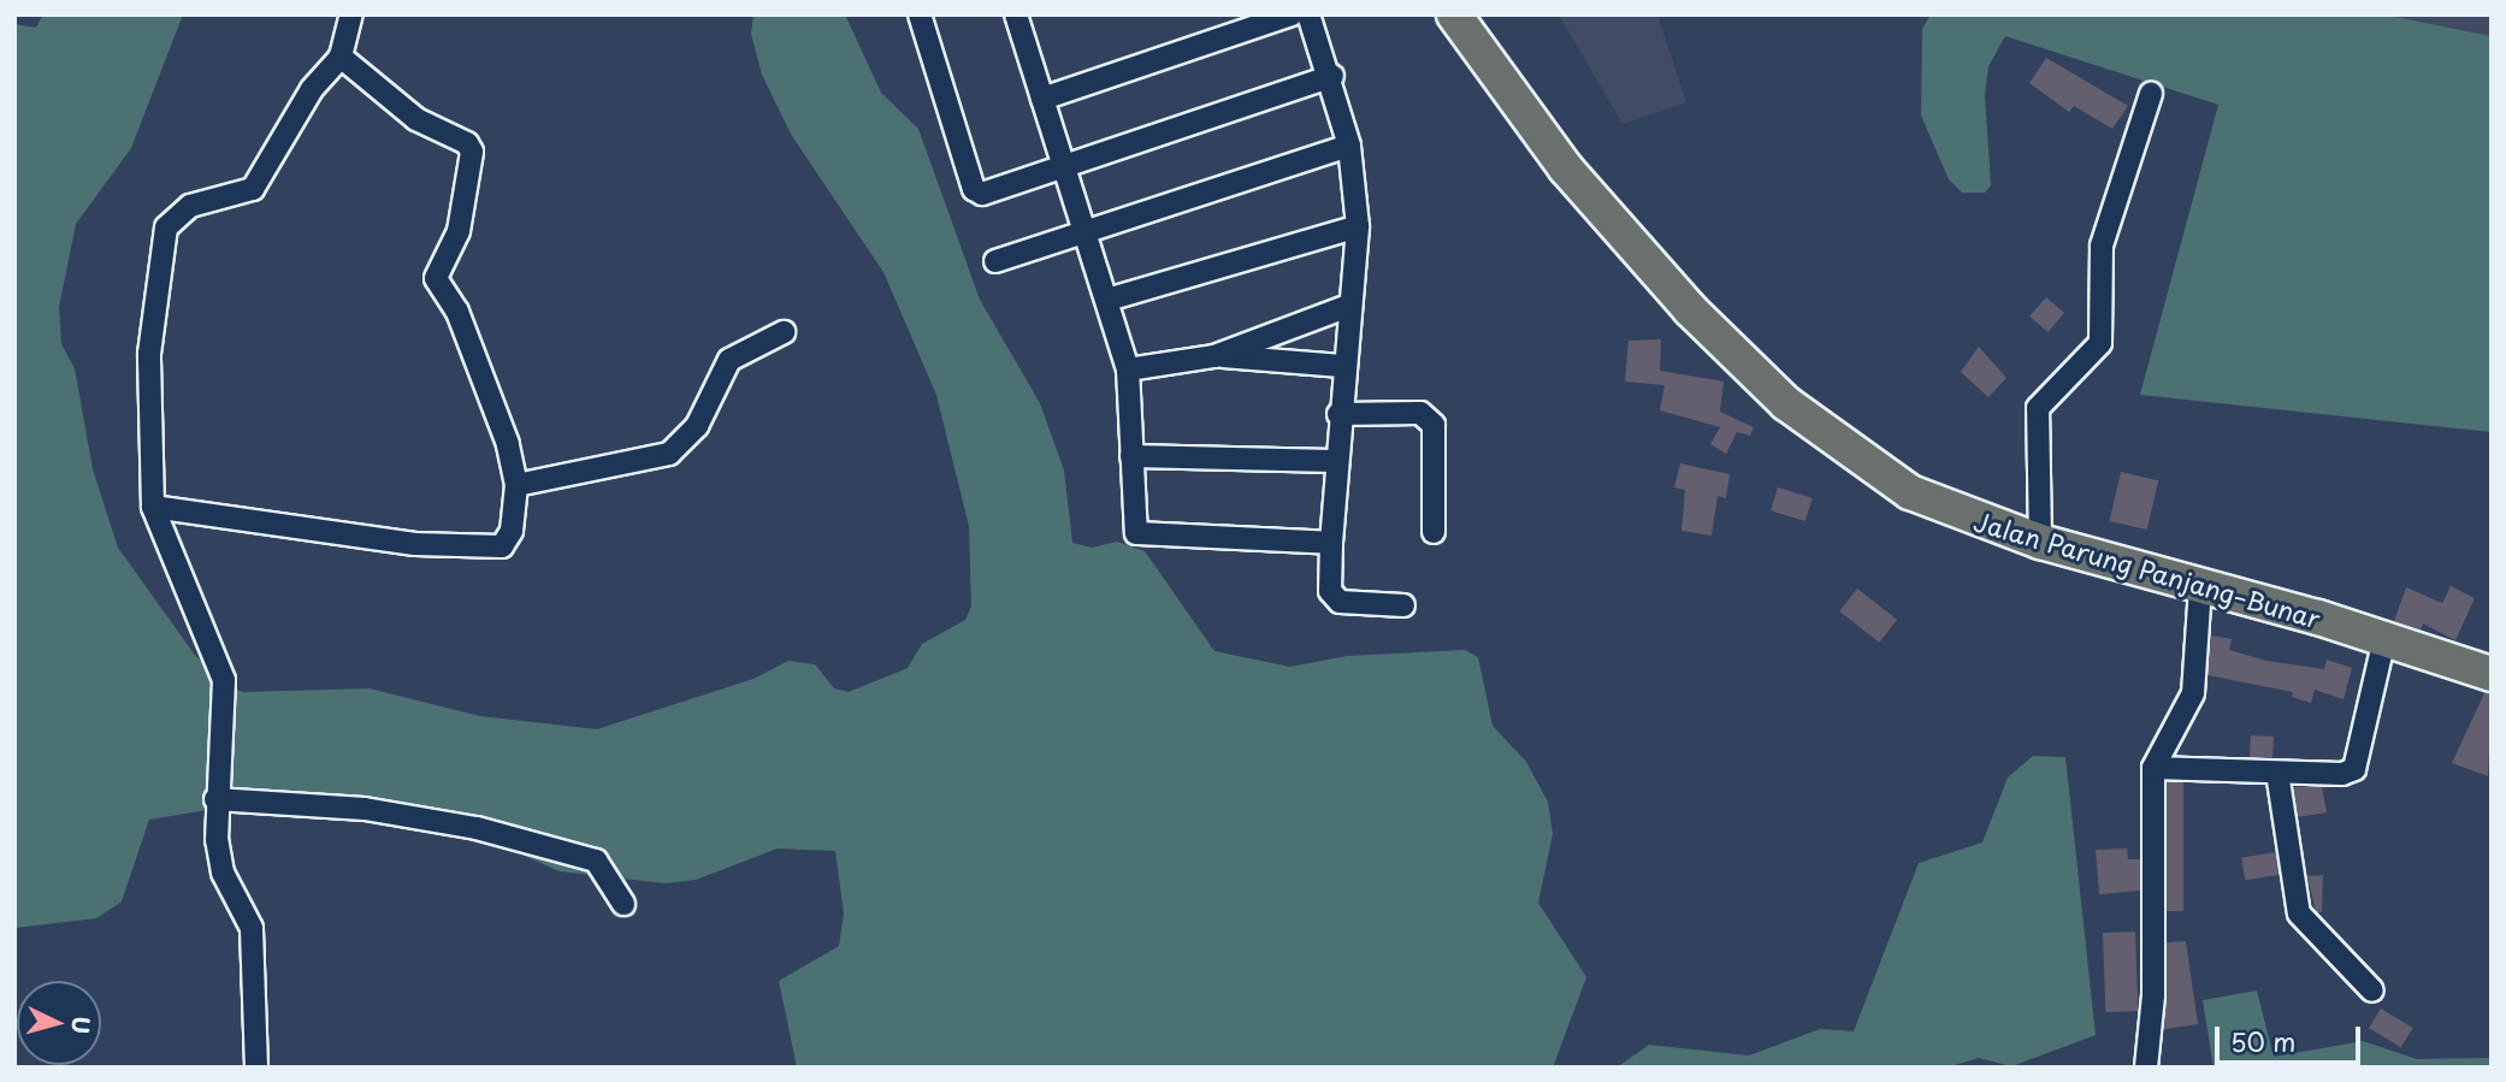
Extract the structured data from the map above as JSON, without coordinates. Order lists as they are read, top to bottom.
{
  "streets": {
    "main road": ["Jalan Parung Panjang–Bunar"]
  },
  "scale_bar": "50 m",
  "north": "right"
}
